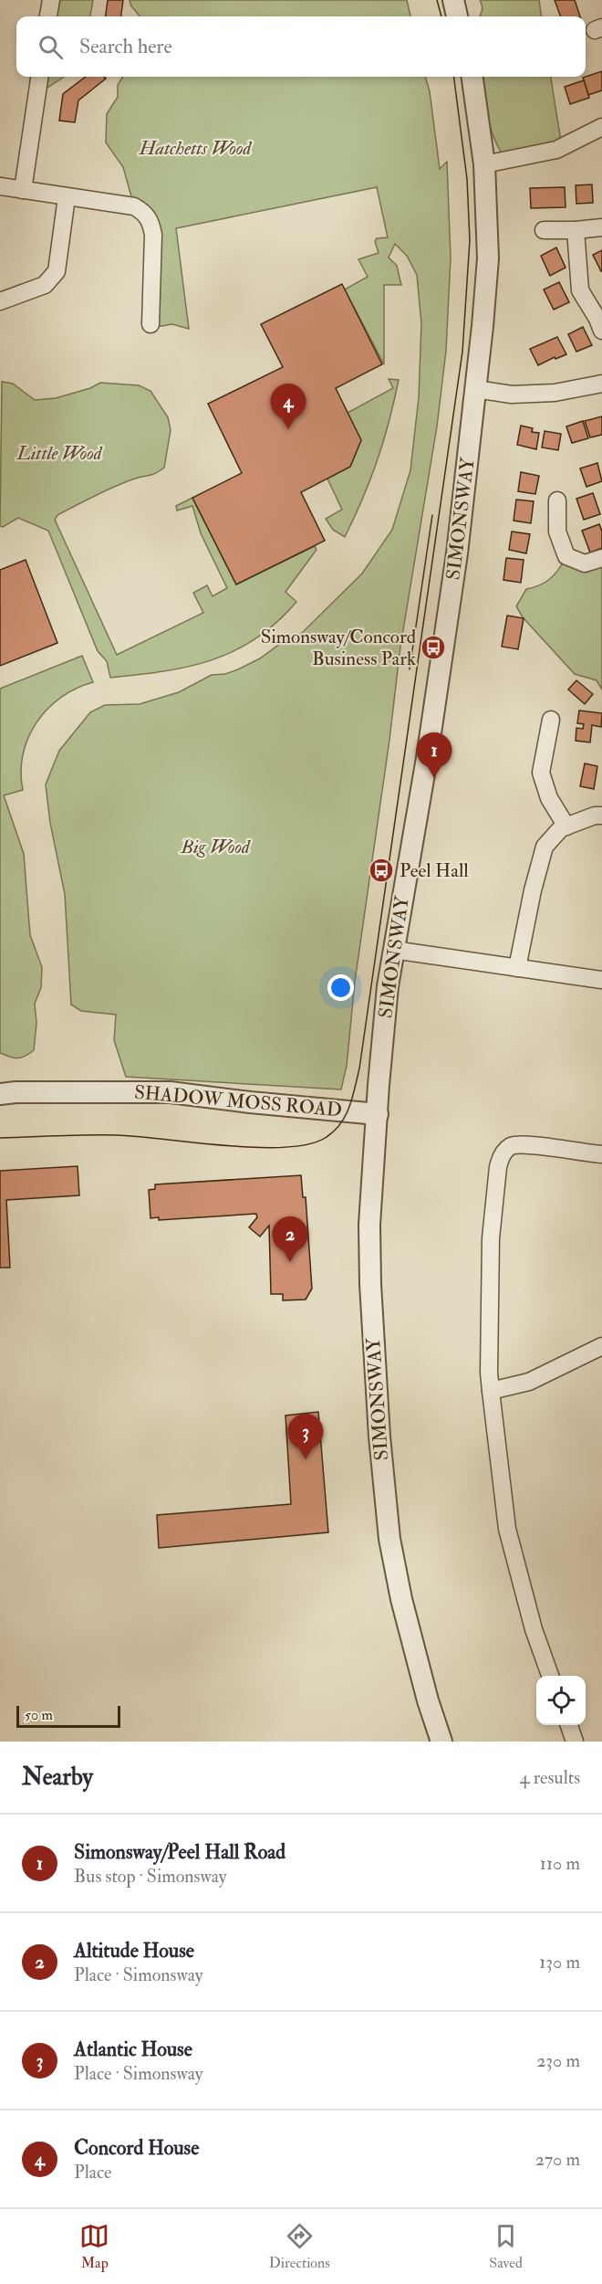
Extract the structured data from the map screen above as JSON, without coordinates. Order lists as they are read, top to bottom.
{
  "streets": {
    "street": ["SIMONSWAY", "SHADOW MOSS ROAD"]
  },
  "crossings": [
    ["SIMONSWAY", "SHADOW MOSS ROAD"]
  ],
  "parks": ["Hatchetts Wood", "Little Wood", "Big Wood"],
  "places": {
    "bus stop": ["Simonsway/Concord Business Park", "Peel Hall"]
  },
  "scale_bar": "50 m",
  "page": {
    "search": "Search here",
    "pins": [
      "4",
      "1",
      "2",
      "3"
    ],
    "scale": "50 m",
    "heading": ["Nearby", "4 results"],
    "list": [
      {
        "mark": "1",
        "name": "Simonsway/Peel Hall Road",
        "note": "Bus stop · Simonsway",
        "value": "110 m"
      },
      {
        "mark": "2",
        "name": "Altitude House",
        "note": "Place · Simonsway",
        "value": "130 m"
      },
      {
        "mark": "3",
        "name": "Atlantic House",
        "note": "Place · Simonsway",
        "value": "230 m"
      },
      {
        "mark": "4",
        "name": "Concord House",
        "note": "Place",
        "value": "270 m"
      }
    ],
    "nav": ["Map", "Directions", "Saved"]
  }
}
